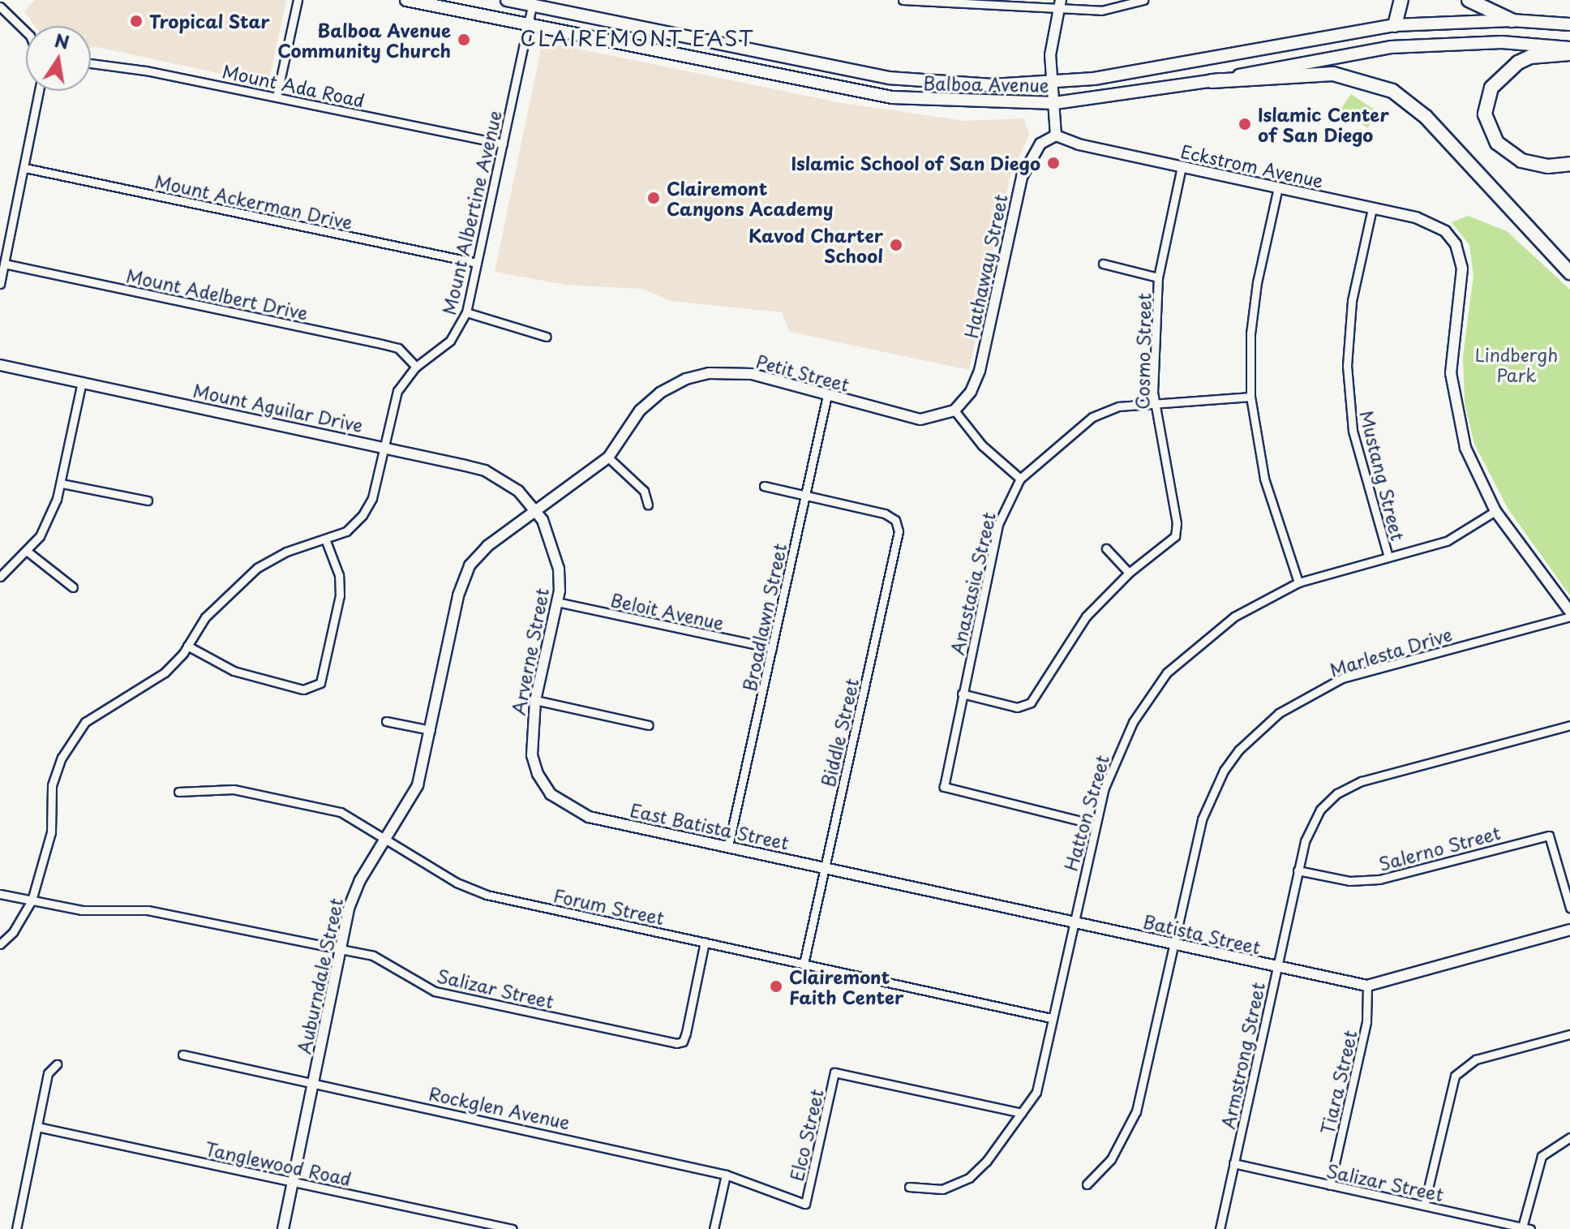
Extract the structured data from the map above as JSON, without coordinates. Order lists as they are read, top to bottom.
{
  "streets": {
    "main road": ["Balboa Avenue"],
    "street": [
      "Mount Ada Road",
      "Eckstrom Avenue",
      "Mount Ackerman Drive",
      "Mount Albertine Avenue",
      "Hathaway Street",
      "Mount Adelbert Drive",
      "Cosmo Street",
      "Petit Street",
      "Mount Aguilar Drive",
      "Mustang Street",
      "Anastasia Street",
      "Beloit Avenue",
      "Broadlawn Street",
      "Arverne Street",
      "Marlesta Drive",
      "Biddle Street",
      "Hatton Street",
      "East Batista Street",
      "Salerno Street",
      "Forum Street",
      "Batista Street",
      "Auburndale Street",
      "Salizar Street",
      "Armstrong Street",
      "Tiara Street",
      "Rockglen Avenue",
      "Elco Street",
      "Tanglewood Road"
    ]
  },
  "crossings": [
    ["Balboa Avenue", "Mount Albertine Avenue"],
    ["Mount Ada Road", "Mount Albertine Avenue"],
    ["Eckstrom Avenue", "Hathaway Street"],
    ["Eckstrom Avenue", "Cosmo Street"],
    ["Eckstrom Avenue", "Mustang Street"],
    ["Eckstrom Avenue", "Hatton Street"],
    ["Mount Ackerman Drive", "Mount Albertine Avenue"],
    ["Mount Albertine Avenue", "Mount Adelbert Drive"],
    ["Mount Albertine Avenue", "Mount Aguilar Drive"],
    ["Mount Albertine Avenue", "Salizar Street"],
    ["Hathaway Street", "Petit Street"],
    ["Cosmo Street", "Anastasia Street"],
    ["Petit Street", "Mount Aguilar Drive"],
    ["Petit Street", "Broadlawn Street"],
    ["Petit Street", "Arverne Street"],
    ["Petit Street", "Auburndale Street"],
    ["Mount Aguilar Drive", "Arverne Street"],
    ["Mount Aguilar Drive", "Auburndale Street"],
    ["Mustang Street", "Hatton Street"],
    ["Anastasia Street", "Hatton Street"],
    ["Beloit Avenue", "Broadlawn Street"],
    ["Beloit Avenue", "Arverne Street"],
    ["Broadlawn Street", "Biddle Street"],
    ["Broadlawn Street", "East Batista Street"],
    ["Arverne Street", "East Batista Street"],
    ["Arverne Street", "Auburndale Street"],
    ["Marlesta Drive", "Batista Street"],
    ["Biddle Street", "East Batista Street"],
    ["Biddle Street", "Forum Street"],
    ["Biddle Street", "Batista Street"],
    ["Hatton Street", "Forum Street"],
    ["Hatton Street", "Batista Street"],
    ["Hatton Street", "Elco Street"],
    ["East Batista Street", "Batista Street"],
    ["Salerno Street", "Armstrong Street"],
    ["Forum Street", "Auburndale Street"],
    ["Forum Street", "Salizar Street"],
    ["Batista Street", "Armstrong Street"],
    ["Batista Street", "Tiara Street"],
    ["Auburndale Street", "Salizar Street"],
    ["Auburndale Street", "Rockglen Avenue"],
    ["Auburndale Street", "Tanglewood Road"],
    ["Salizar Street", "Armstrong Street"],
    ["Salizar Street", "Tiara Street"],
    ["Rockglen Avenue", "Elco Street"]
  ],
  "districts": ["CLAIREMONT EAST"],
  "parks": ["Lindbergh Park"],
  "places": [
    "Tropical Star",
    "Balboa Avenue Community Church",
    "Islamic Center of San Diego",
    "Islamic School of San Diego",
    "Clairemont Canyons Academy",
    "Kavod Charter School",
    "Clairemont Faith Center"
  ],
  "north": "top"
}
